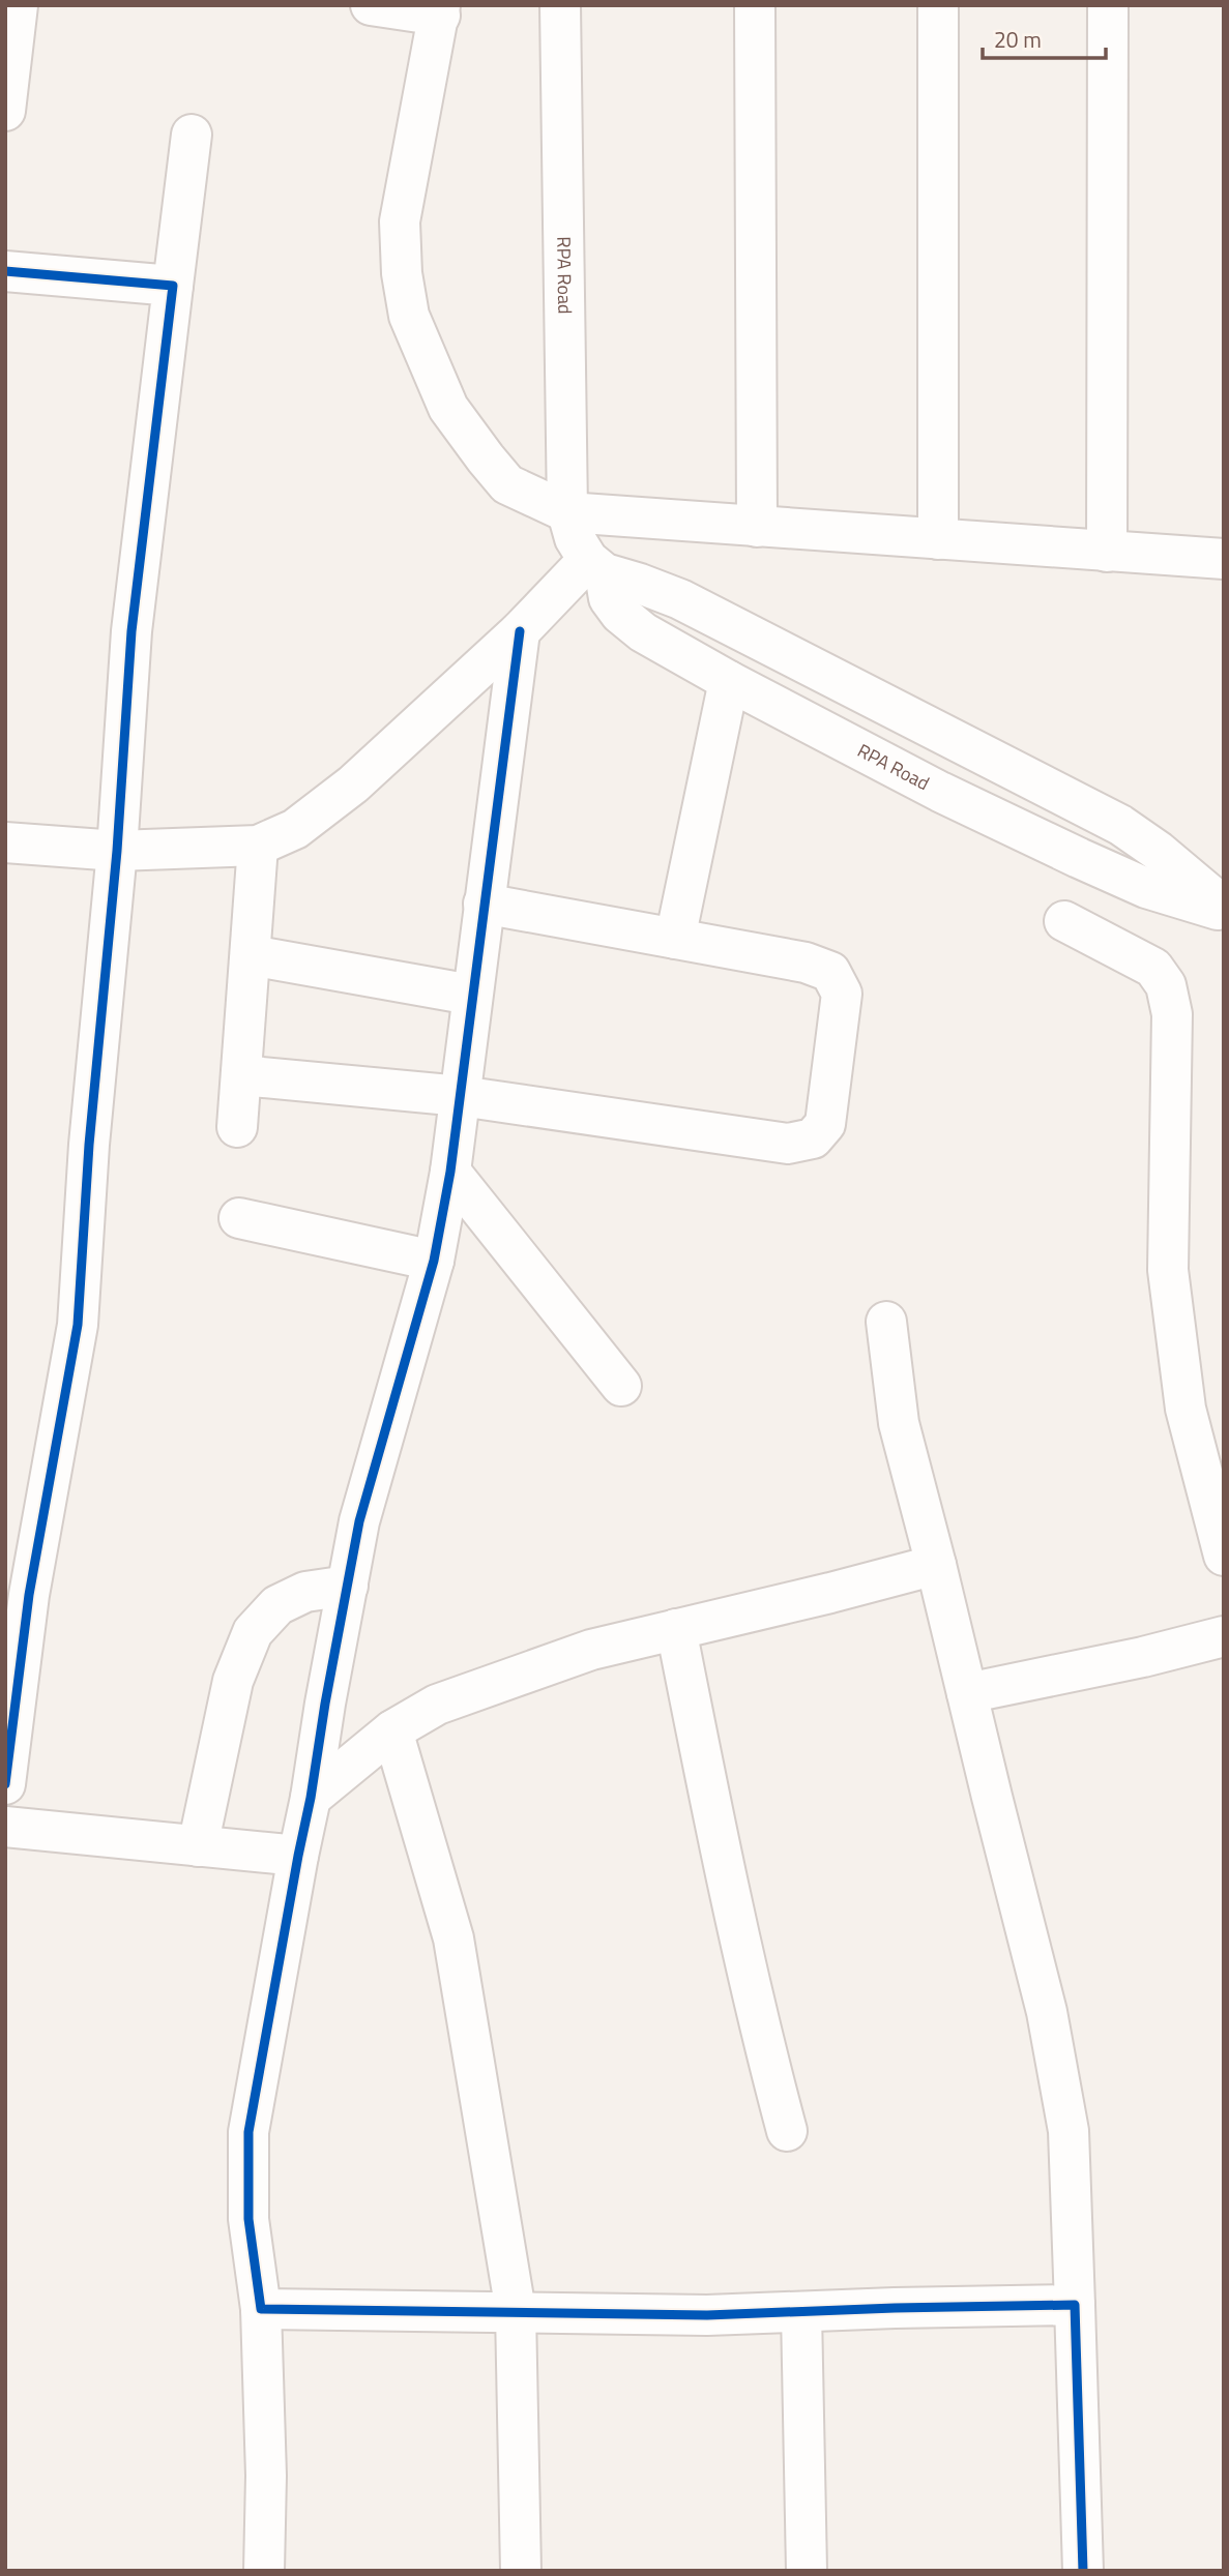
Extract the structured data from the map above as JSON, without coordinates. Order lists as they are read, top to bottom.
{
  "streets": {
    "street": ["RPA Road"]
  },
  "scale_bar": "20 m"
}
